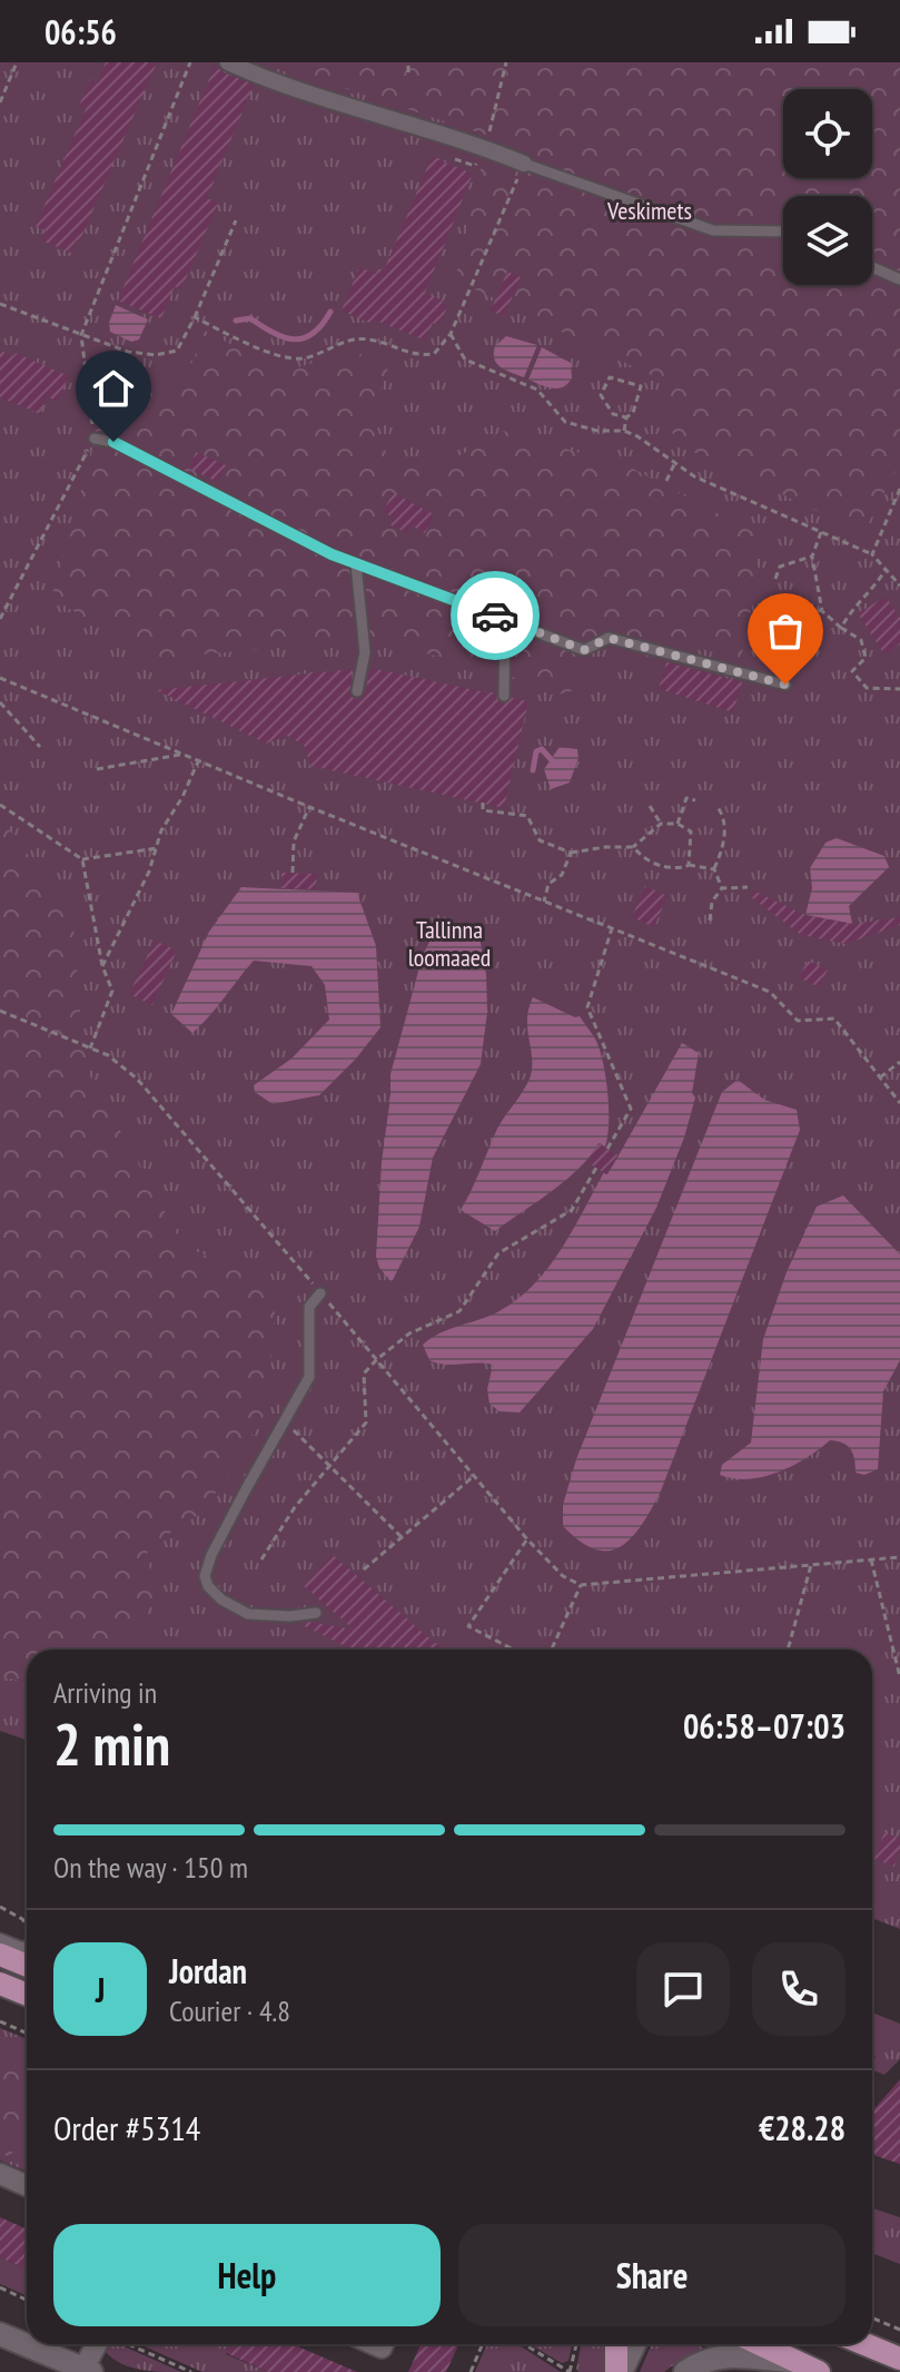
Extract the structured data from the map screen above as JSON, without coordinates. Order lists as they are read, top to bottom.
{
  "parks": ["Veskimets", "Tallinna loomaaed"],
  "page": {
    "status": "06:56",
    "heading": ["2 min", "Arriving in", "06:58–07:03"],
    "panel": [
      "Jordan",
      "Courier · 4.8",
      "Order #5314",
      "€28.28"
    ],
    "bar": "On the way · 150 m",
    "round": "J",
    "buttons": ["Help", "Share"]
  }
}
